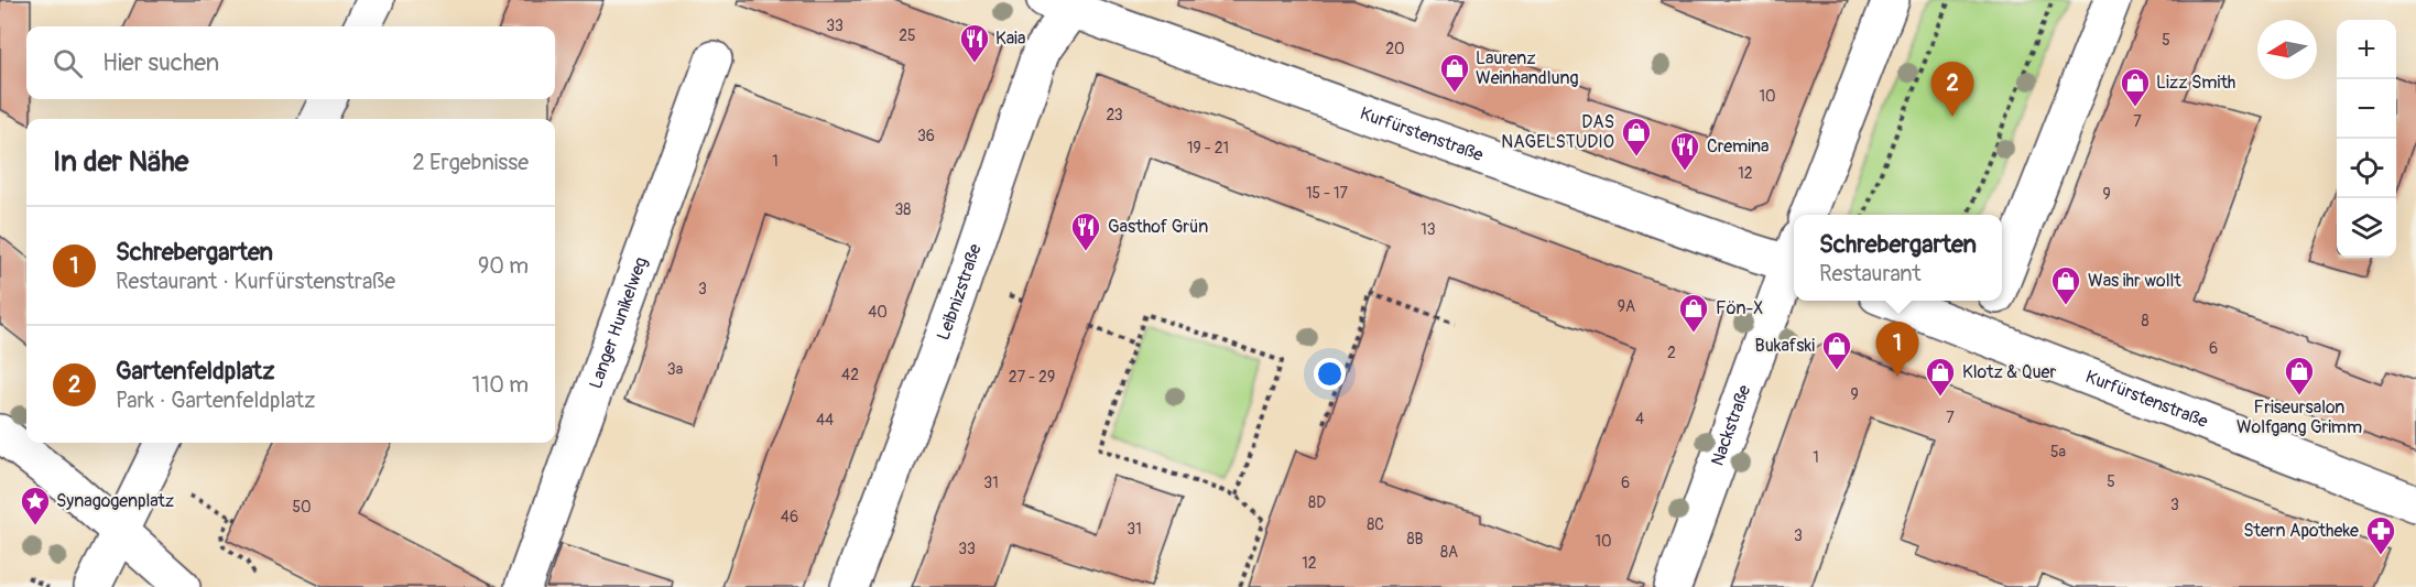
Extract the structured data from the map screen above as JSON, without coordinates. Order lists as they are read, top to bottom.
{
  "streets": {
    "street": [
      "Kurfürstenstraße",
      "Leibnizstraße",
      "Langer Hunikelweg",
      "Nackstraße"
    ]
  },
  "crossings": [
    ["Kurfürstenstraße", "Leibnizstraße"]
  ],
  "places": {
    "restaurant": ["Kaia", "Cremina", "Gasthof Grün"],
    "shop": [
      "Laurenz Weinhandlung",
      "Lizz Smith",
      "DAS NAGELSTUDIO",
      "Was ihr wollt",
      "Fön-X",
      "Bukafski",
      "Friseursalon Wolfgang Grimm",
      "Klotz & Quer"
    ],
    "place": ["Synagogenplatz"],
    "pharmacy": ["Stern Apotheke"]
  },
  "house_numbers": [
    "33",
    "25",
    "5",
    "20",
    "10",
    "23",
    "7",
    "36",
    "19 - 21",
    "1",
    "12",
    "15 - 17",
    "9",
    "38",
    "13",
    "3",
    "9A",
    "40",
    "8",
    "6",
    "2",
    "3a",
    "42",
    "27 - 29",
    "9",
    "7",
    "4",
    "44",
    "5a",
    "1",
    "5",
    "31",
    "6",
    "8D",
    "3",
    "50",
    "46",
    "8C",
    "31",
    "3",
    "8B",
    "10",
    "33",
    "8A",
    "12"
  ],
  "north": "left",
  "page": {
    "map_buttons": ["+", "−"],
    "search": "Hier suchen",
    "pins": ["2", "1"],
    "heading": ["In der Nähe", "2 Ergebnisse"],
    "list": [
      {
        "mark": "1",
        "name": "Schrebergarten",
        "note": "Restaurant · Kurfürstenstraße",
        "value": "90 m"
      },
      {
        "mark": "2",
        "name": "Gartenfeldplatz",
        "note": "Park · Gartenfeldplatz",
        "value": "110 m"
      }
    ],
    "popup": ["Schrebergarten", "Restaurant"]
  }
}
